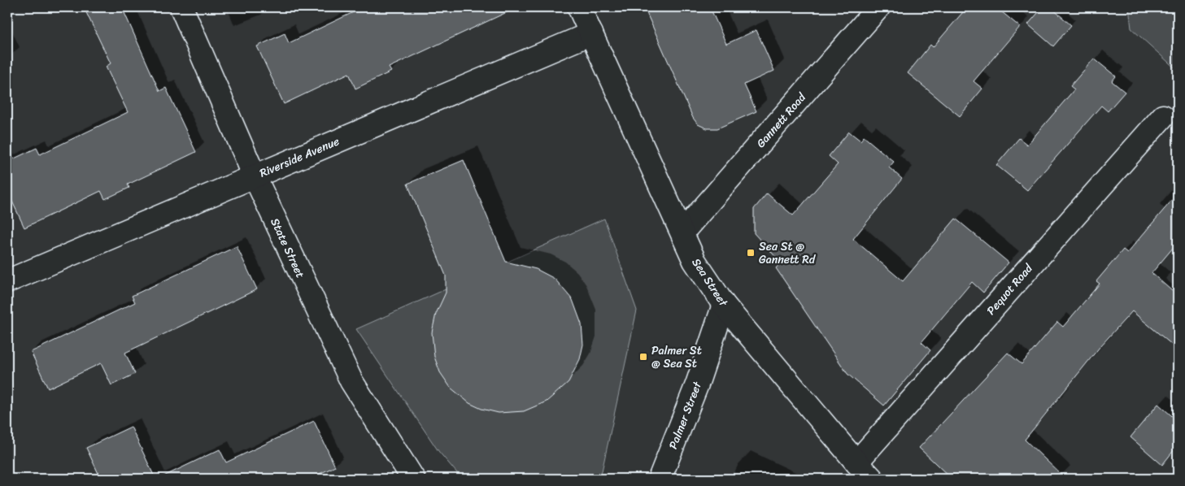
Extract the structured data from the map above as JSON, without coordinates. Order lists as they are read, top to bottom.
{
  "streets": {
    "street": [
      "Gannett Road",
      "Riverside Avenue",
      "State Street",
      "Sea Street",
      "Pequot Road",
      "Palmer Street"
    ]
  },
  "crossings": [
    ["Gannett Road", "Sea Street"],
    ["Riverside Avenue", "State Street"],
    ["Riverside Avenue", "Sea Street"],
    ["Sea Street", "Pequot Road"],
    ["Sea Street", "Palmer Street"]
  ],
  "places": {
    "transit": ["Sea St @ Gannett Rd", "Palmer St @ Sea St"]
  }
}
